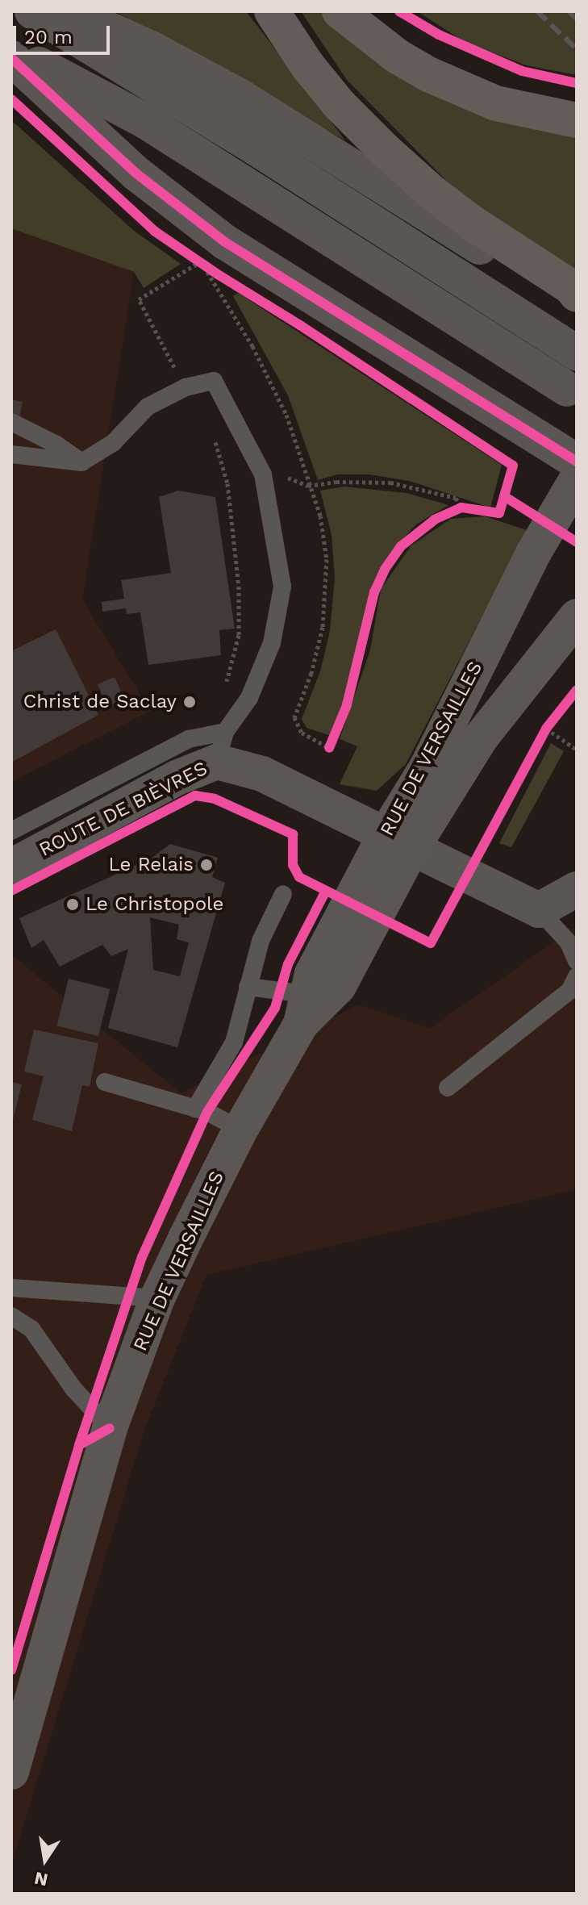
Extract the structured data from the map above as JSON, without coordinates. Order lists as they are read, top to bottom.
{
  "streets": {
    "main road": ["RUE DE VERSAILLES", "ROUTE DE BIÈVRES"]
  },
  "crossings": [
    ["RUE DE VERSAILLES", "ROUTE DE BIÈVRES"]
  ],
  "places": ["Christ de Saclay", "Le Relais", "Le Christopole"],
  "scale_bar": "20 m",
  "north": "bottom"
}
